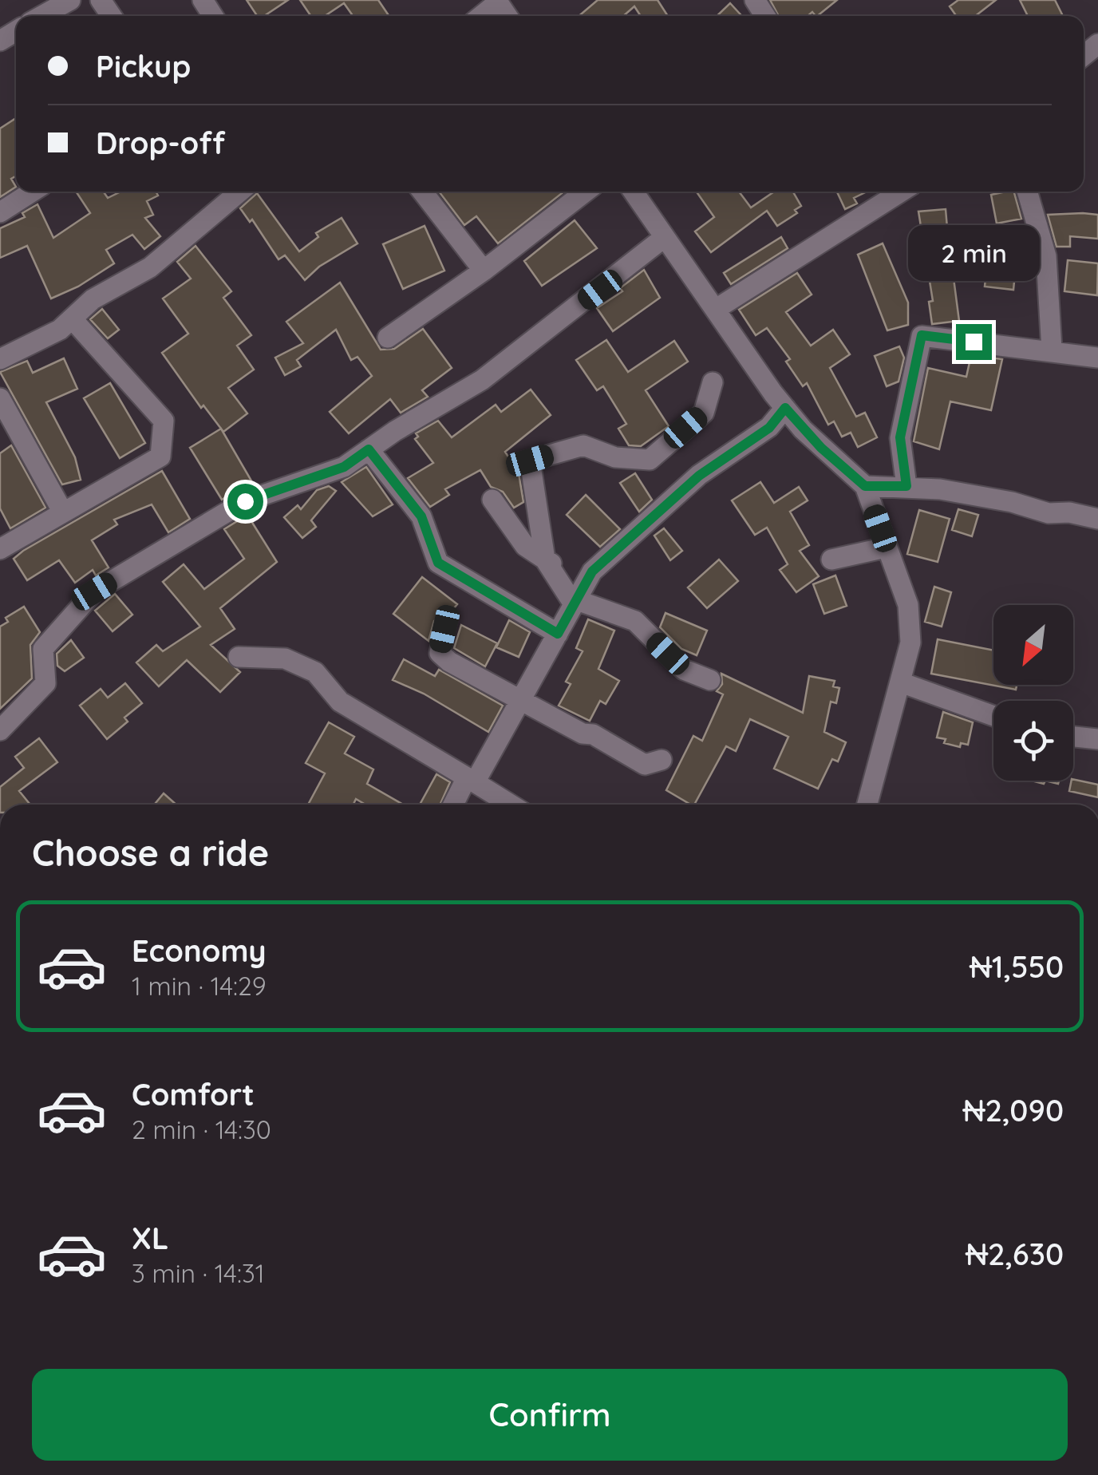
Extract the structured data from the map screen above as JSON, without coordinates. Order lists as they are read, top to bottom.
{
  "north": "bottom left",
  "page": {
    "banner": ["Pickup", "Drop-off"],
    "bubble": "2 min",
    "heading": "Choose a ride",
    "list": [
      {
        "name": "Economy",
        "note": "1 min · 14:29",
        "value": "₦1,550"
      },
      {
        "name": "Comfort",
        "note": "2 min · 14:30",
        "value": "₦2,090"
      },
      {
        "name": "XL",
        "note": "3 min · 14:31",
        "value": "₦2,630"
      }
    ],
    "buttons": "Confirm"
  }
}
